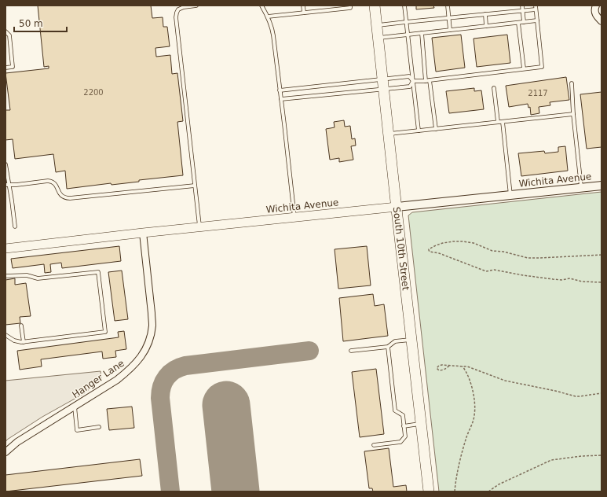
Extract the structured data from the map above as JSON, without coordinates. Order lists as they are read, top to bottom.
{
  "streets": {
    "main road": ["Wichita Avenue", "South 10th Street"],
    "street": ["Hanger Lane"]
  },
  "crossings": [
    ["Wichita Avenue", "South 10th Street"],
    ["Wichita Avenue", "Hanger Lane"]
  ],
  "house_numbers": ["2200", "2117"],
  "scale_bar": "50 m"
}
